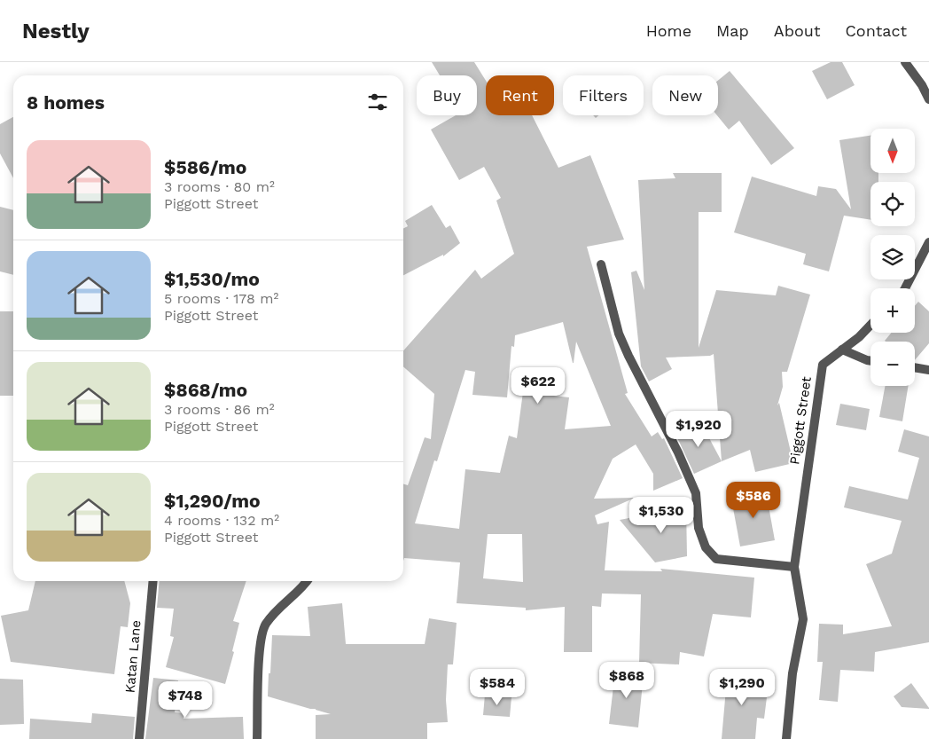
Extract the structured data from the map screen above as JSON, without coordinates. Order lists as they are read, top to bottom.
{
  "streets": {
    "street": ["Piggott Street", "Katan Lane"]
  },
  "north": "bottom",
  "page": {
    "header": "Nestly",
    "nav": [
      "Home",
      "Map",
      "About",
      "Contact"
    ],
    "chip": [
      "Buy",
      "Rent",
      "Filters",
      "New"
    ],
    "heading": "8 homes",
    "map_buttons": ["+", "−"],
    "list": [
      {
        "name": "$586/mo",
        "note": "3 rooms · 80 m² · Piggott Street"
      },
      {
        "name": "$1,530/mo",
        "note": "5 rooms · 178 m² · Piggott Street"
      },
      {
        "name": "$868/mo",
        "note": "3 rooms · 86 m² · Piggott Street"
      },
      {
        "name": "$1,290/mo",
        "note": "4 rooms · 132 m² · Piggott Street"
      }
    ],
    "price": [
      "$622",
      "$1,920",
      "$586",
      "$1,530",
      "$868",
      "$584",
      "$1,290",
      "$748"
    ]
  }
}
